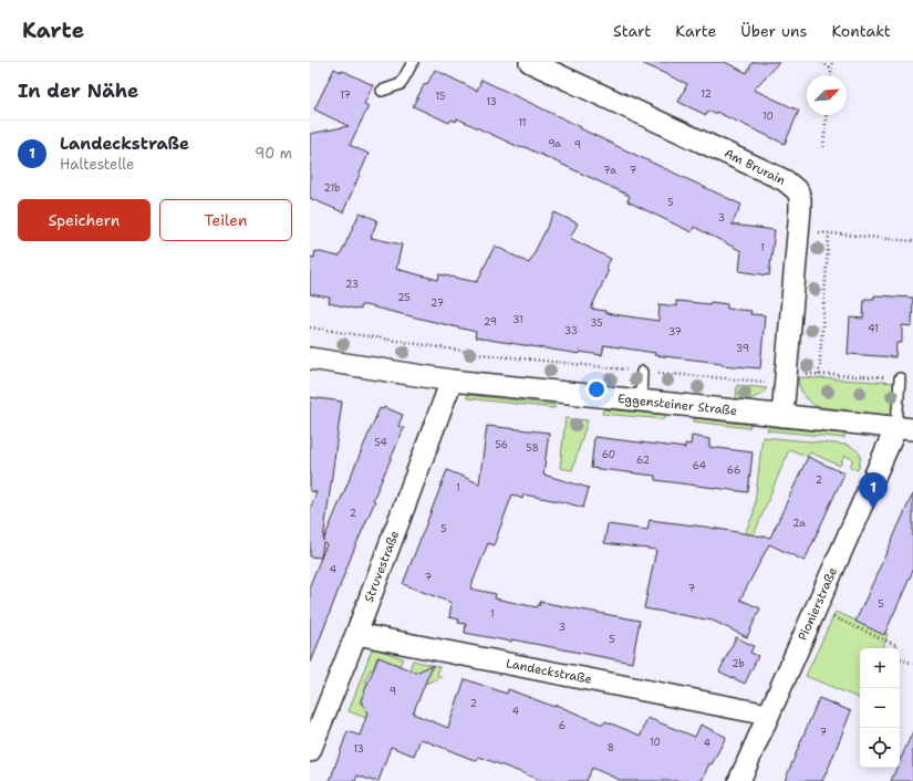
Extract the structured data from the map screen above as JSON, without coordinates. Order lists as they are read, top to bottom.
{
  "streets": {
    "street": [
      "Am Brurain",
      "Eggensteiner Straße",
      "Struvestraße",
      "Pionierstraße",
      "Landeckstraße"
    ]
  },
  "crossings": [
    ["Am Brurain", "Eggensteiner Straße"],
    ["Eggensteiner Straße", "Struvestraße"],
    ["Eggensteiner Straße", "Pionierstraße"],
    ["Struvestraße", "Landeckstraße"],
    ["Pionierstraße", "Landeckstraße"]
  ],
  "house_numbers": [
    "12",
    "17",
    "15",
    "13",
    "10",
    "11",
    "9a",
    "9",
    "7a",
    "7",
    "21b",
    "5",
    "3",
    "1",
    "23",
    "25",
    "27",
    "31",
    "29",
    "35",
    "41",
    "33",
    "37",
    "39",
    "54",
    "56",
    "58",
    "60",
    "62",
    "64",
    "66",
    "2",
    "1",
    "2",
    "2a",
    "5",
    "4",
    "7",
    "7",
    "5",
    "1",
    "3",
    "5",
    "2b",
    "9",
    "2",
    "4",
    "6",
    "7",
    "10",
    "4",
    "8",
    "13"
  ],
  "north": "top right",
  "page": {
    "header": "Karte",
    "nav": [
      "Start",
      "Karte",
      "Über uns",
      "Kontakt"
    ],
    "heading": "In der Nähe",
    "list": [
      {
        "mark": "1",
        "name": "Landeckstraße",
        "note": "Haltestelle",
        "value": "90 m"
      }
    ],
    "buttons": ["Speichern", "Teilen"],
    "pins": "1",
    "map_buttons": ["+", "−"]
  }
}
